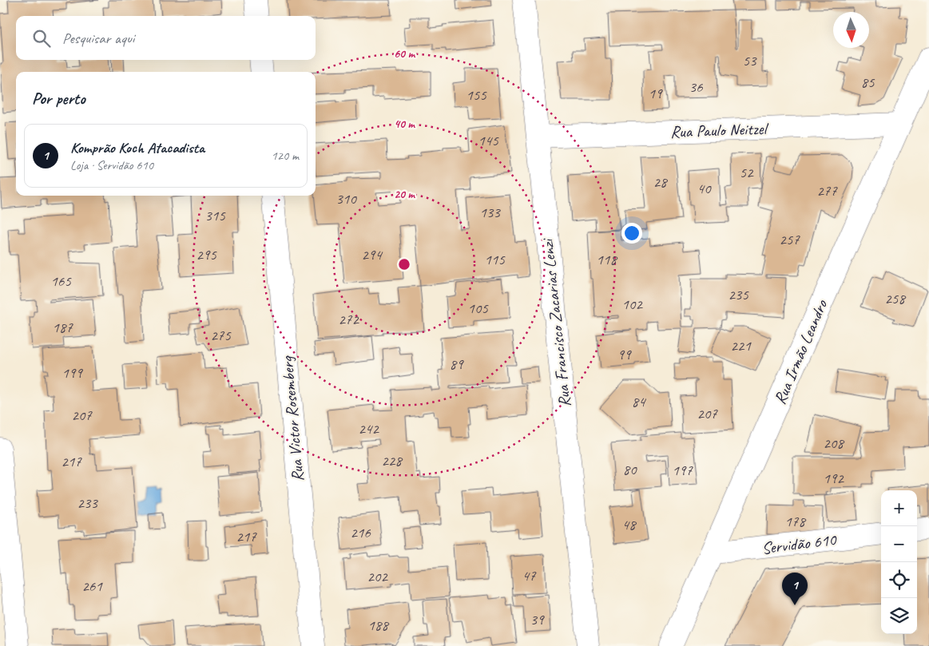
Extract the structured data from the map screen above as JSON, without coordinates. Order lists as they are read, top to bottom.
{
  "streets": {
    "street": [
      "Rua Paulo Neitzel",
      "Rua Francisco Zacarias Lenzi",
      "Rua Irmão Leandro",
      "Rua Victor Rosemberg",
      "Servidão 610"
    ]
  },
  "crossings": [
    ["Rua Paulo Neitzel", "Rua Francisco Zacarias Lenzi"],
    ["Rua Paulo Neitzel", "Rua Irmão Leandro"],
    ["Rua Irmão Leandro", "Servidão 610"]
  ],
  "house_numbers": [
    "53",
    "85",
    "36",
    "19",
    "155",
    "145",
    "52",
    "28",
    "40",
    "277",
    "310",
    "133",
    "315",
    "257",
    "295",
    "294",
    "115",
    "118",
    "165",
    "235",
    "258",
    "102",
    "105",
    "272",
    "187",
    "275",
    "221",
    "99",
    "89",
    "199",
    "84",
    "207",
    "207",
    "242",
    "208",
    "228",
    "217",
    "80",
    "197",
    "192",
    "233",
    "178",
    "48",
    "216",
    "217",
    "47",
    "202",
    "261",
    "39",
    "188"
  ],
  "north": "bottom",
  "page": {
    "search": "Pesquisar aqui",
    "heading": "Por perto",
    "list": [
      {
        "mark": "1",
        "name": "Komprão Koch Atacadista",
        "note": "Loja · Servidão 610",
        "value": "120 m"
      }
    ],
    "map_buttons": ["+", "−"],
    "pins": "1"
  },
  "rings": ["60 m", "40 m", "20 m"]
}
